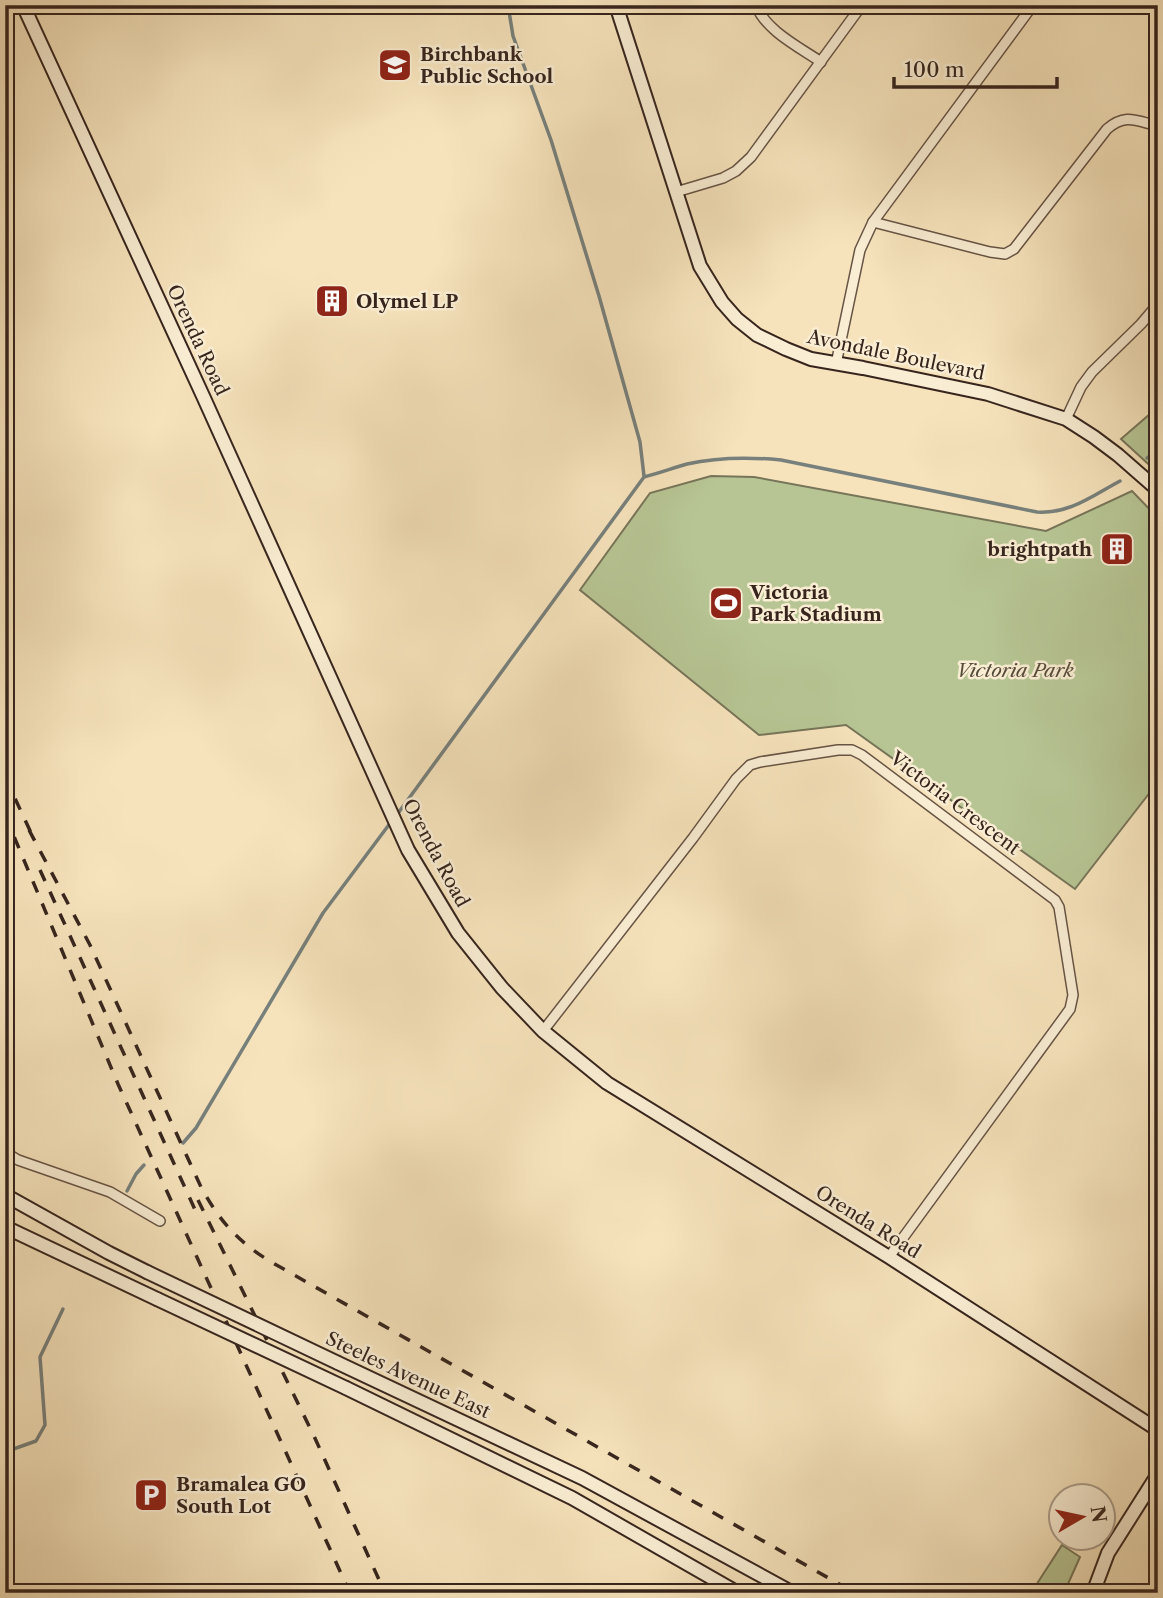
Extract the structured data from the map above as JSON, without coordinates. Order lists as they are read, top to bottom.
{
  "streets": {
    "street": [
      "Orenda Road",
      "Avondale Boulevard",
      "Victoria Crescent",
      "Steeles Avenue East"
    ]
  },
  "crossings": [
    ["Orenda Road", "Victoria Crescent"]
  ],
  "parks": ["Victoria Park"],
  "places": {
    "school or university": ["Birchbank Public School"],
    "building": ["Olymel LP", "brightpath"],
    "sports": ["Victoria Park Stadium"],
    "parking": ["Bramalea GO South Lot"]
  },
  "scale_bar": "100 m",
  "north": "right"
}
